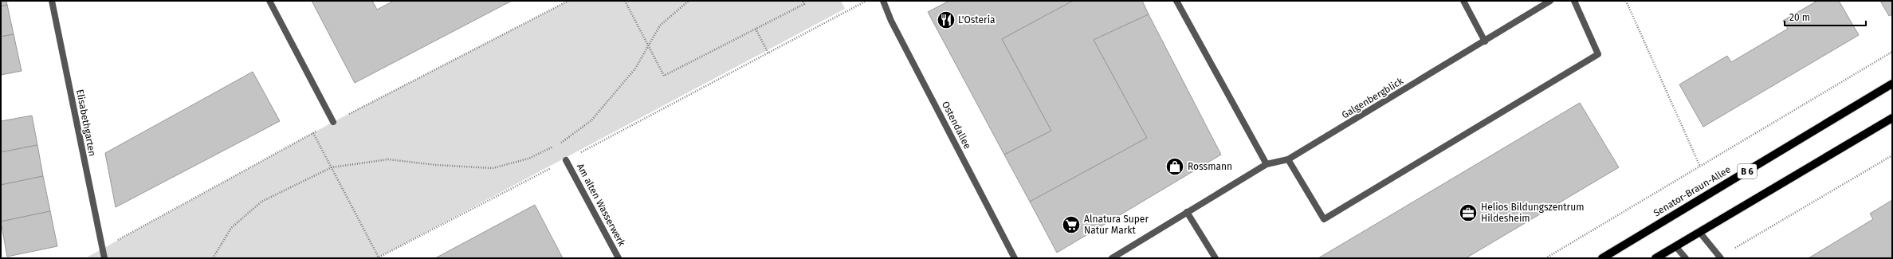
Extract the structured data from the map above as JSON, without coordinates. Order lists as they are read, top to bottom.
{
  "streets": {
    "main road": ["B 6", "Senator-Braun-Allee"],
    "street": [
      "Galgenbergblick",
      "Elisabethgarten",
      "Ostendallee",
      "Am alten Wasserwerk"
    ]
  },
  "places": {
    "restaurant": ["L'Osteria"],
    "shop": ["Rossmann"],
    "office": ["Helios Bildungszentrum Hildesheim"],
    "supermarket": ["Alnatura Super Natur Markt"]
  },
  "scale_bar": "20 m"
}
